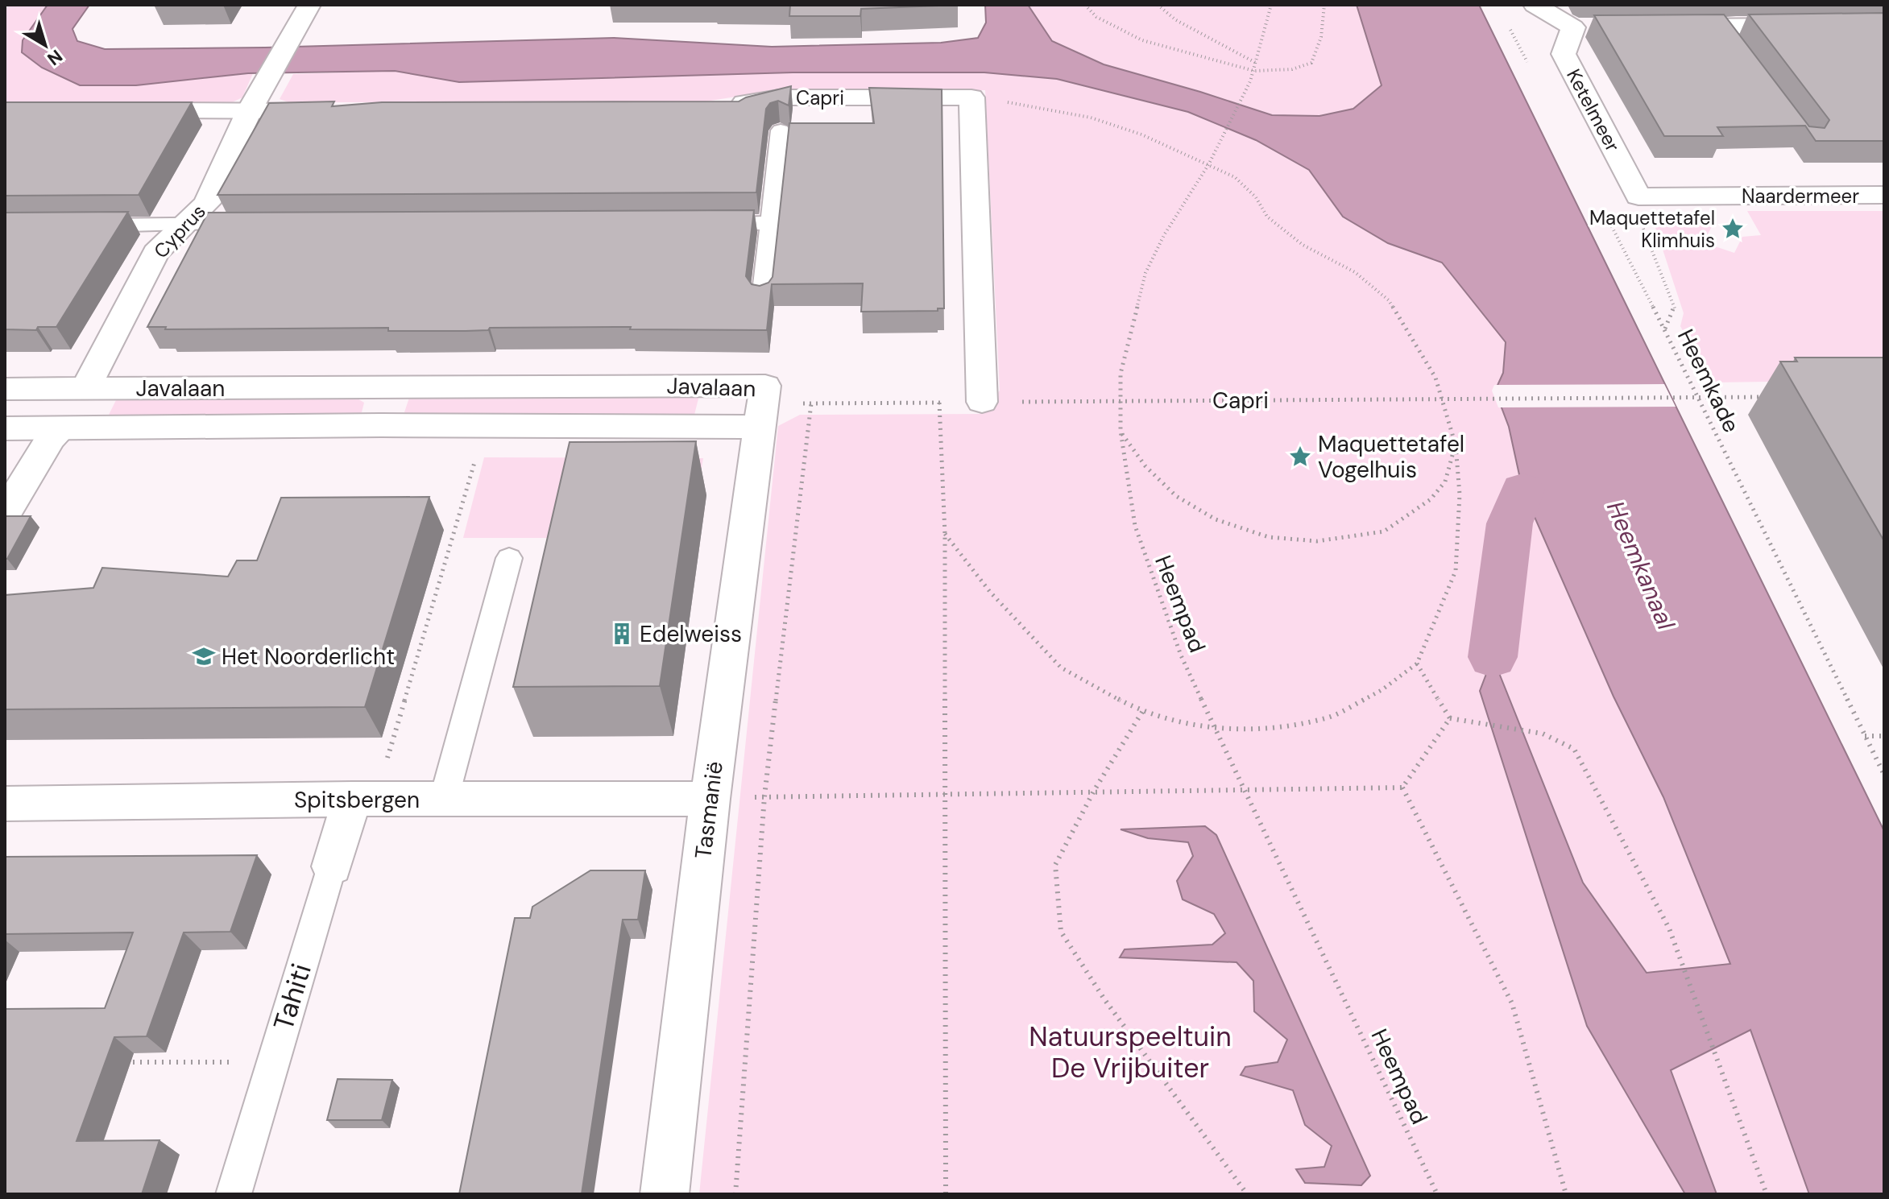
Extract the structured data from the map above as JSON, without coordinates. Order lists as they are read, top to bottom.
{
  "streets": {
    "street": [
      "Capri",
      "Ketelmeer",
      "Naardermeer",
      "Cyprus",
      "Javalaan",
      "Spitsbergen",
      "Tasmanië",
      "Tahiti"
    ],
    "path": ["Heemkade", "Heempad"]
  },
  "crossings": [
    ["Capri", "Heemkade"],
    ["Capri", "Heempad"],
    ["Ketelmeer", "Naardermeer"],
    ["Cyprus", "Javalaan"],
    ["Javalaan", "Tasmanië"],
    ["Spitsbergen", "Tasmanië"],
    ["Spitsbergen", "Tahiti"]
  ],
  "water": ["Heemkanaal"],
  "parks": ["Natuurspeeltuin De Vrijbuiter"],
  "places": {
    "place": ["Maquettetafel Klimhuis", "Maquettetafel Vogelhuis"],
    "building": ["Edelweiss"],
    "school or university": ["Het Noorderlicht"]
  },
  "north": "bottom right"
}
